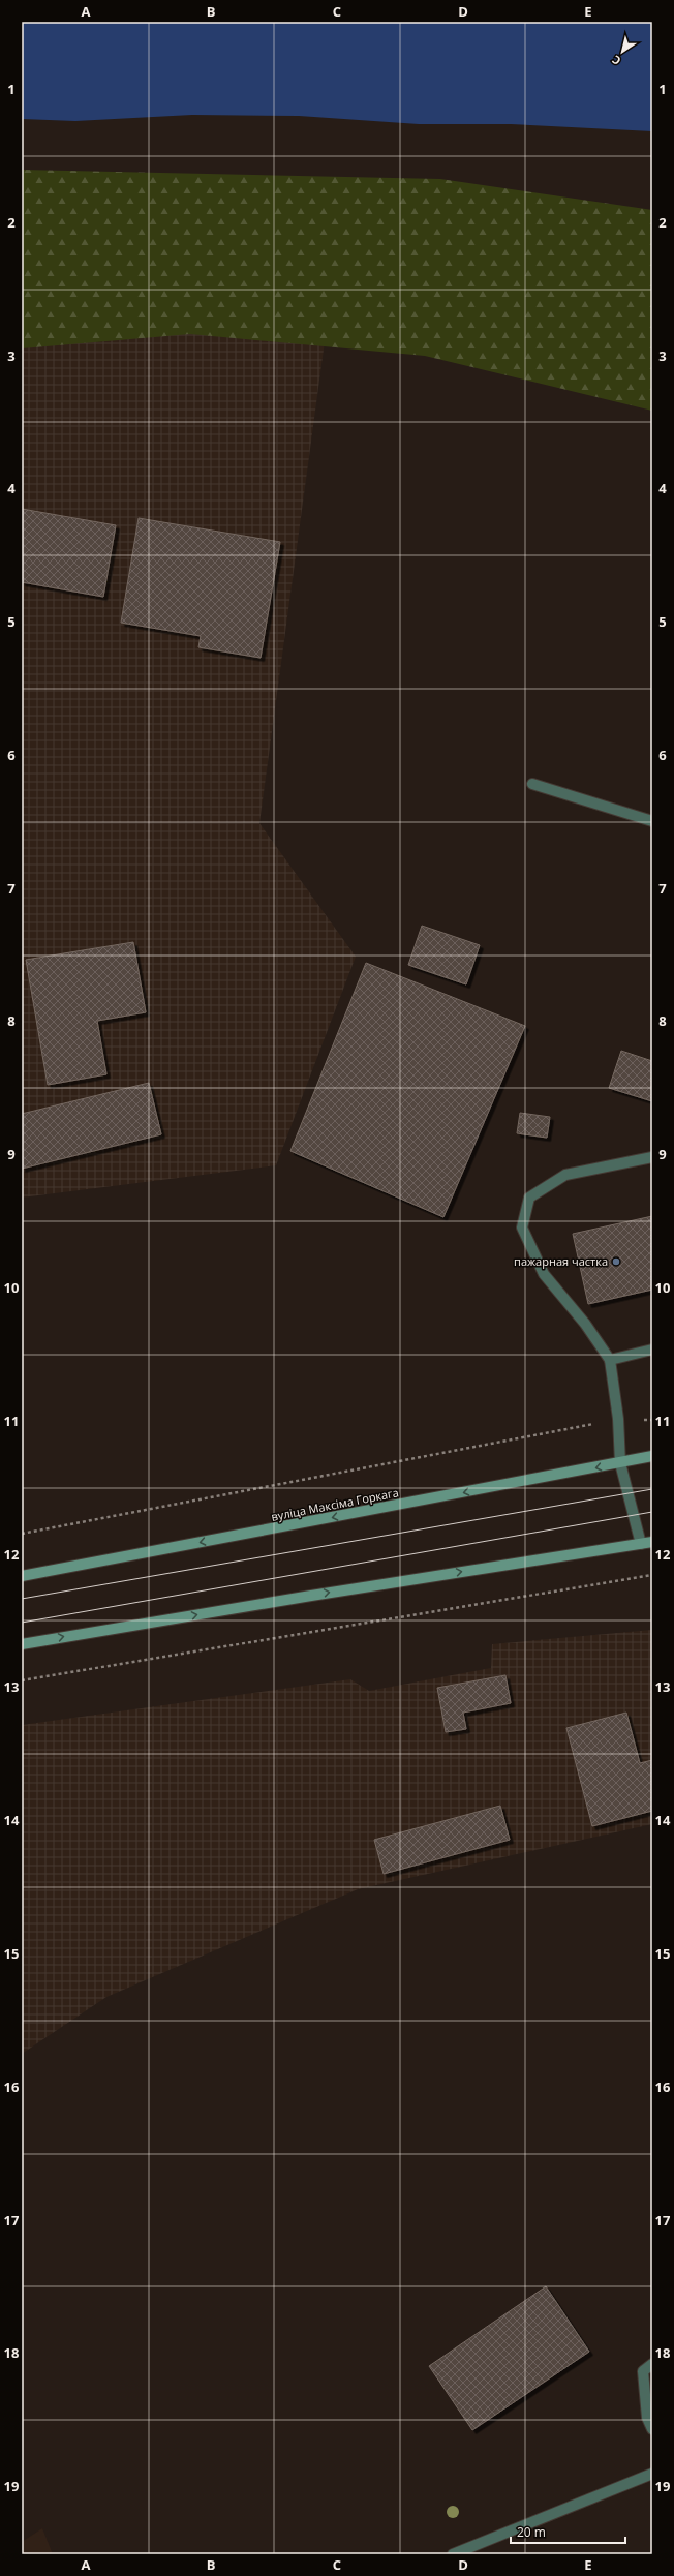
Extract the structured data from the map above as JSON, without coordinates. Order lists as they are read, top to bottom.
{
  "streets": {
    "main road": ["вуліца Максіма Горкага"]
  },
  "places": ["пажарная частка"],
  "scale_bar": "20 m",
  "north": "bottom left",
  "grid": {
    "columns": [
      "A",
      "B",
      "C",
      "D",
      "E"
    ],
    "rows": [
      "1",
      "2",
      "3",
      "4",
      "5",
      "6",
      "7",
      "8",
      "9",
      "10",
      "11",
      "12",
      "13",
      "14",
      "15",
      "16",
      "17",
      "18",
      "19"
    ]
  }
}
